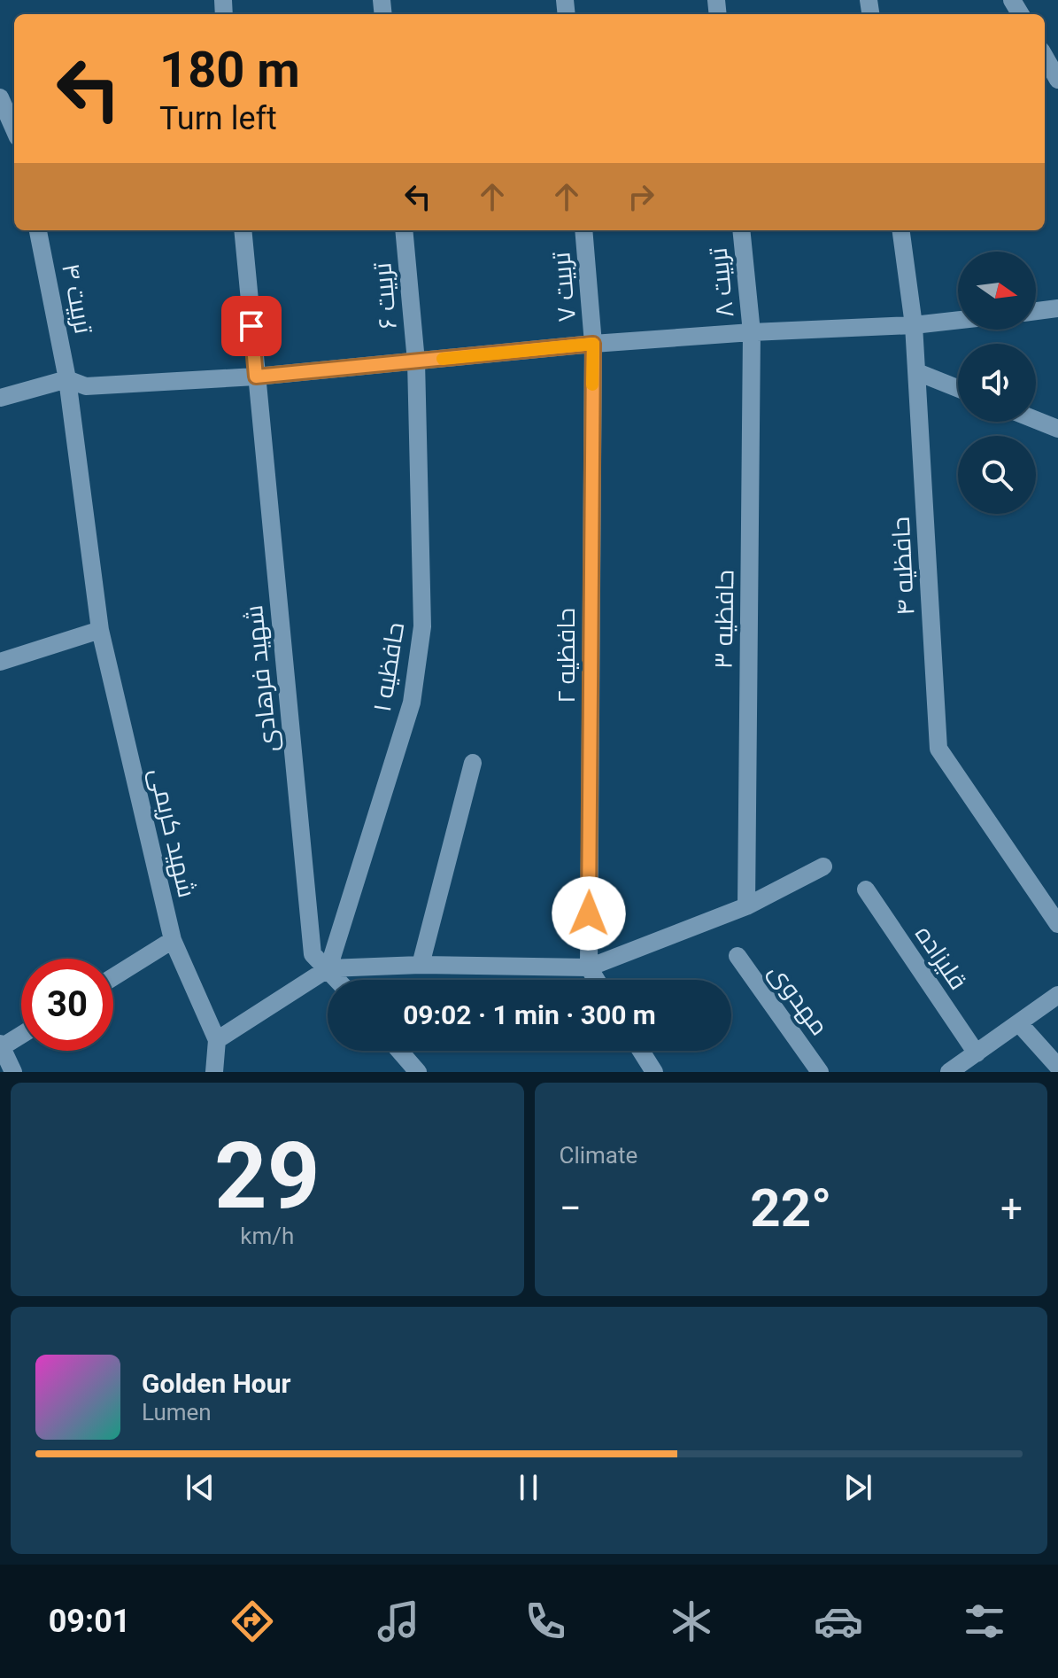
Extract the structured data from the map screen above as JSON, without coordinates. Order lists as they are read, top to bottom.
{
  "streets": {
    "street": [
      "تربیت ۸",
      "تربیت ۷",
      "تربیت ۶",
      "تربیت ۴",
      "حافظیه ۴",
      "حافظیه ۳",
      "حافظیه ۲",
      "حافظیه ۱",
      "شهید فرهادی",
      "شهید کریمی",
      "قلیزاده",
      "مهدوی"
    ]
  },
  "crossings": [
    ["تربیت ۸", "حافظیه ۳"],
    ["تربیت ۷", "حافظیه ۲"],
    ["تربیت ۶", "حافظیه ۱"],
    ["تربیت ۴", "شهید کریمی"]
  ],
  "north": "right",
  "page": {
    "turn": ["180 m", "Turn left"],
    "limit": "30",
    "trip": "09:02 · 1 min · 300 m",
    "tile": [
      ["29", "km/h"],
      "Climate"
    ],
    "heat": ["−", "22°", "+"],
    "song": ["Golden Hour", "Lumen"],
    "tabs": "09:01"
  }
}
